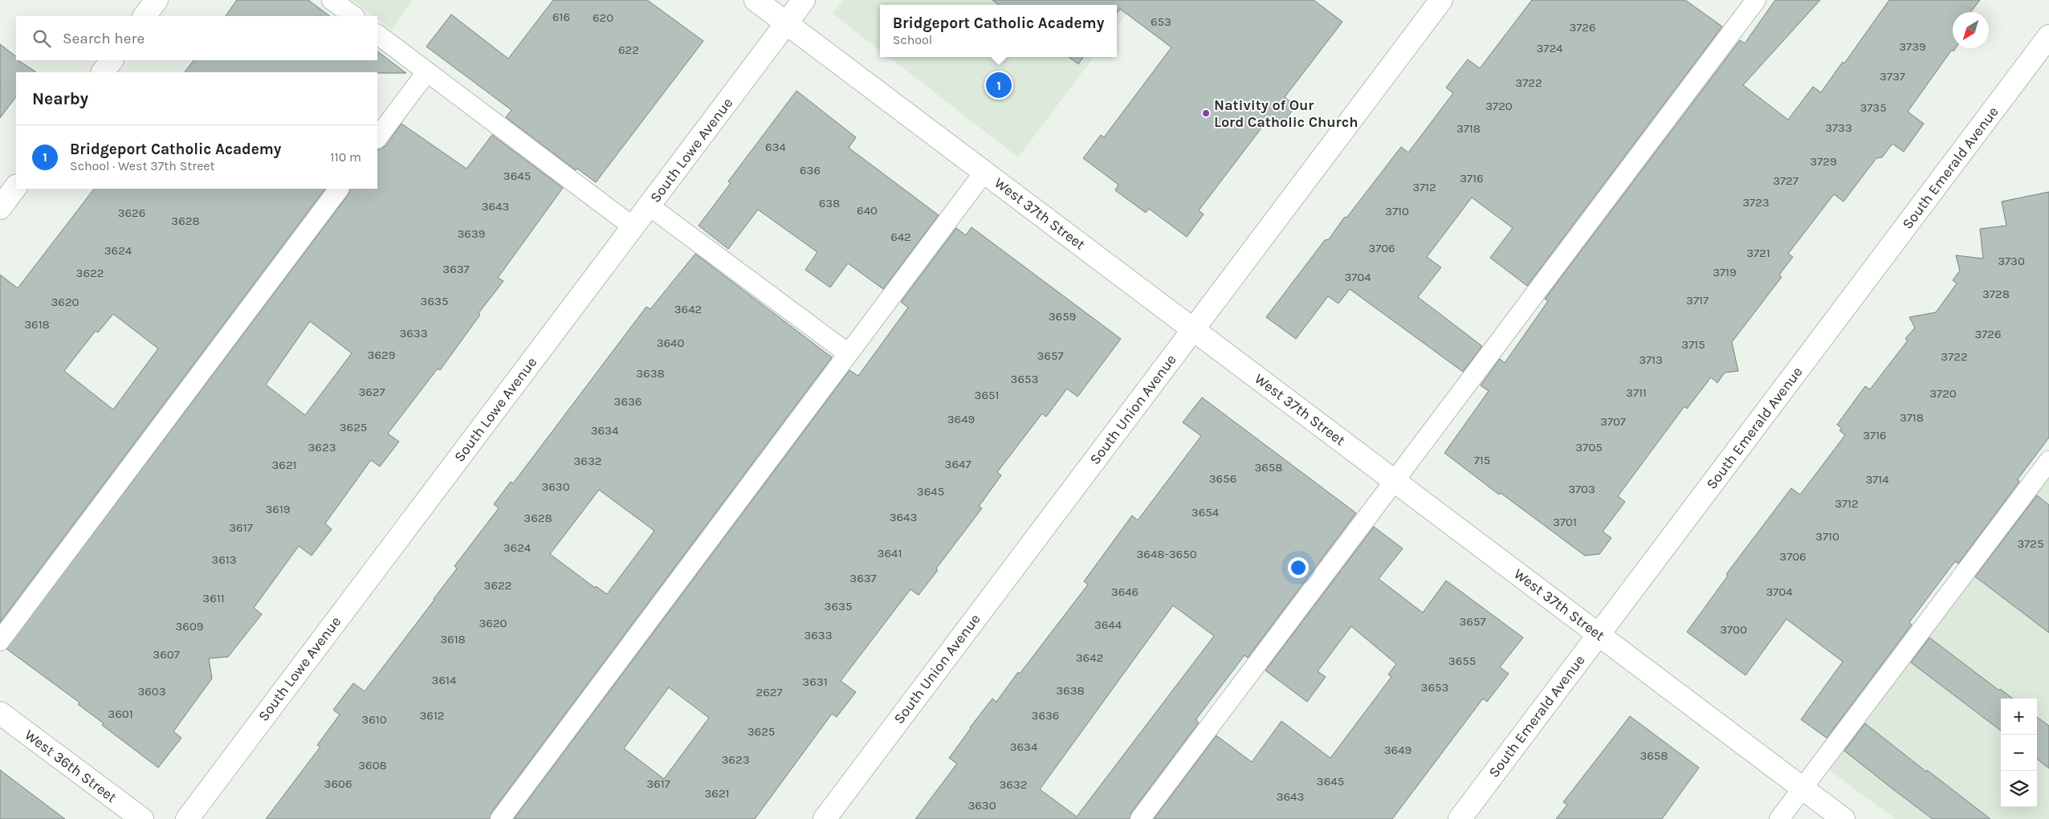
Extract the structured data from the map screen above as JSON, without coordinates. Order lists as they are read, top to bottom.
{
  "streets": {
    "street": [
      "South Lowe Avenue",
      "South Emerald Avenue",
      "West 37th Street",
      "South Union Avenue",
      "West 36th Street"
    ]
  },
  "crossings": [
    ["South Lowe Avenue", "West 37th Street"],
    ["South Emerald Avenue", "West 37th Street"],
    ["West 37th Street", "South Union Avenue"]
  ],
  "places": ["Nativity of Our Lord Catholic Church"],
  "house_numbers": [
    "616",
    "620",
    "653",
    "3726",
    "3739",
    "3724",
    "622",
    "3737",
    "3722",
    "3720",
    "3735",
    "3733",
    "3718",
    "634",
    "3729",
    "636",
    "3645",
    "3716",
    "3727",
    "3712",
    "3723",
    "638",
    "3643",
    "640",
    "3710",
    "3626",
    "3628",
    "3639",
    "642",
    "3706",
    "3624",
    "3721",
    "3730",
    "3637",
    "3719",
    "3622",
    "3704",
    "3728",
    "3717",
    "3635",
    "3620",
    "3642",
    "3659",
    "3618",
    "3633",
    "3726",
    "3640",
    "3715",
    "3629",
    "3657",
    "3722",
    "3713",
    "3638",
    "3653",
    "3627",
    "3711",
    "3720",
    "3651",
    "3636",
    "3718",
    "3649",
    "3707",
    "3625",
    "3634",
    "3716",
    "3623",
    "3705",
    "715",
    "3632",
    "3647",
    "3621",
    "3658",
    "3656",
    "3714",
    "3630",
    "3703",
    "3645",
    "3712",
    "3619",
    "3654",
    "3643",
    "3628",
    "3701",
    "3617",
    "3710",
    "3725",
    "3624",
    "3641",
    "3648-3650",
    "3706",
    "3613",
    "3637",
    "3622",
    "3646",
    "3704",
    "3611",
    "3635",
    "3657",
    "3620",
    "3644",
    "3609",
    "3700",
    "3633",
    "3618",
    "3607",
    "3642",
    "3655",
    "3614",
    "3631",
    "3653",
    "3638",
    "3603",
    "2627",
    "3601",
    "3612",
    "3636",
    "3610",
    "3625",
    "3634",
    "3649",
    "3658",
    "3623",
    "3608",
    "3645",
    "3606",
    "3617",
    "3632",
    "3621",
    "3643",
    "3630"
  ],
  "north": "bottom left",
  "page": {
    "popup": ["Bridgeport Catholic Academy", "School"],
    "search": "Search here",
    "pins": "1",
    "heading": "Nearby",
    "list": [
      {
        "mark": "1",
        "name": "Bridgeport Catholic Academy",
        "note": "School · West 37th Street",
        "value": "110 m"
      }
    ],
    "map_buttons": ["+", "−"]
  }
}
